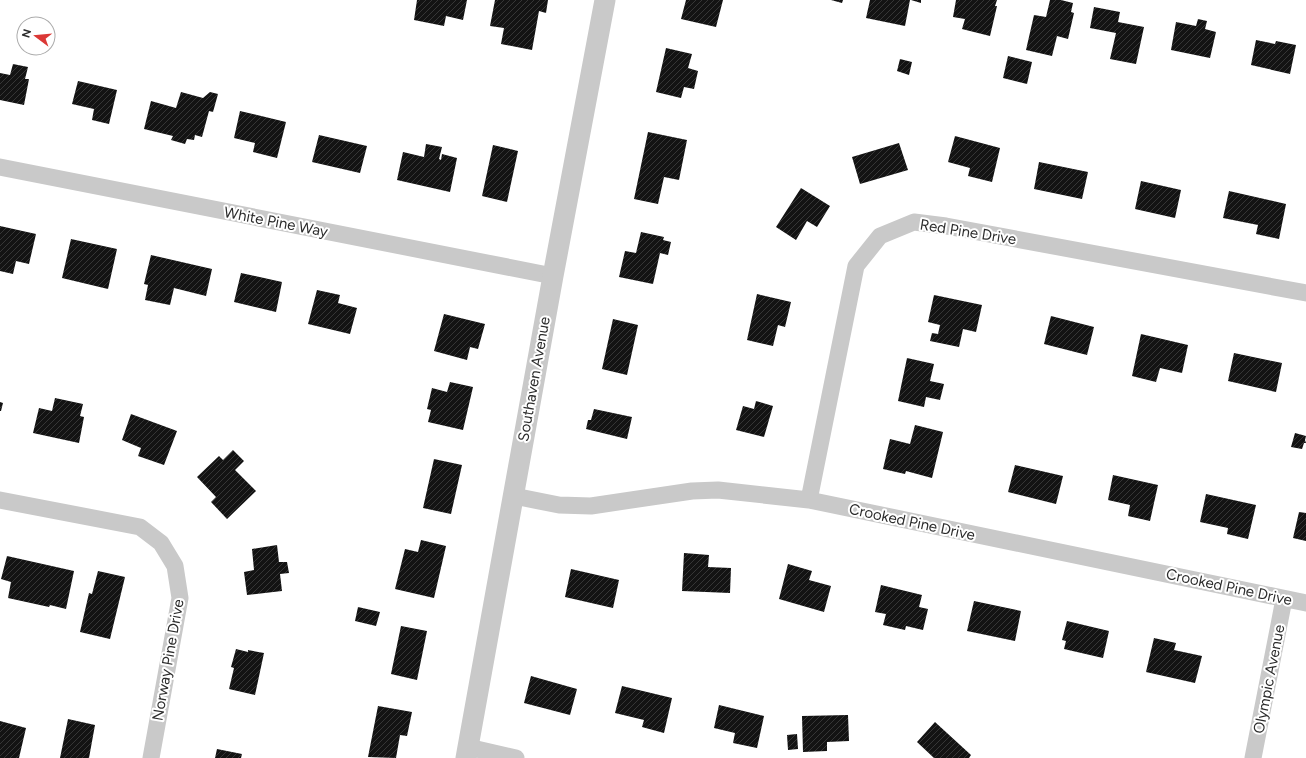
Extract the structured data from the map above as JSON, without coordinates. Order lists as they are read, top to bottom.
{
  "streets": {
    "street": [
      "White Pine Way",
      "Red Pine Drive",
      "Southaven Avenue",
      "Crooked Pine Drive",
      "Norway Pine Drive",
      "Olympic Avenue"
    ]
  },
  "crossings": [
    ["White Pine Way", "Southaven Avenue"],
    ["Red Pine Drive", "Crooked Pine Drive"],
    ["Southaven Avenue", "Crooked Pine Drive"],
    ["Crooked Pine Drive", "Olympic Avenue"]
  ],
  "north": "left"
}
